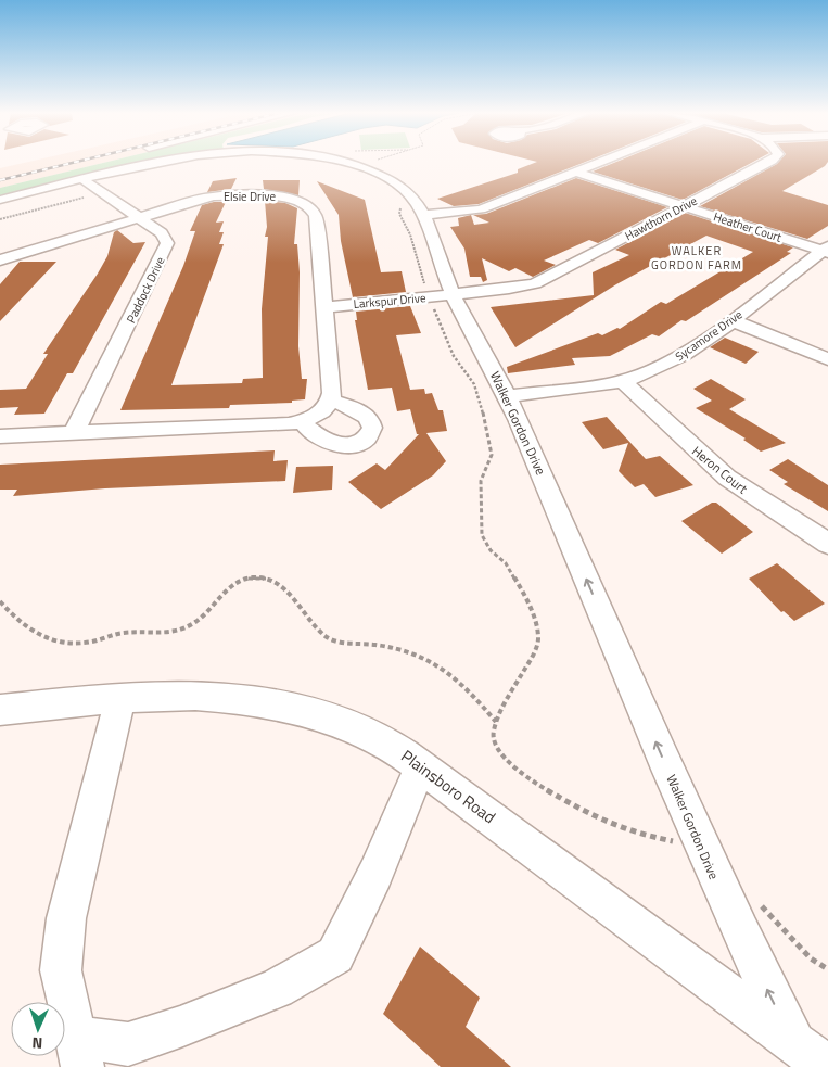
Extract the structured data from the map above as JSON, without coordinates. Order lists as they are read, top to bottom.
{
  "streets": {
    "street": [
      "Elsie Drive",
      "Hawthorn Drive",
      "Heather Court",
      "Paddock Drive",
      "Larkspur Drive",
      "Sycamore Drive",
      "Walker Gordon Drive",
      "Heron Court",
      "Plainsboro Road"
    ]
  },
  "crossings": [
    ["Elsie Drive", "Paddock Drive"],
    ["Elsie Drive", "Larkspur Drive"],
    ["Hawthorn Drive", "Heather Court"],
    ["Hawthorn Drive", "Larkspur Drive"],
    ["Hawthorn Drive", "Walker Gordon Drive"],
    ["Heather Court", "Sycamore Drive"],
    ["Paddock Drive", "Walker Gordon Drive"],
    ["Larkspur Drive", "Walker Gordon Drive"],
    ["Sycamore Drive", "Walker Gordon Drive"],
    ["Sycamore Drive", "Heron Court"],
    ["Walker Gordon Drive", "Plainsboro Road"]
  ],
  "one_way": ["Walker Gordon Drive"],
  "districts": ["WALKER GORDON FARM"],
  "north": "bottom"
}
